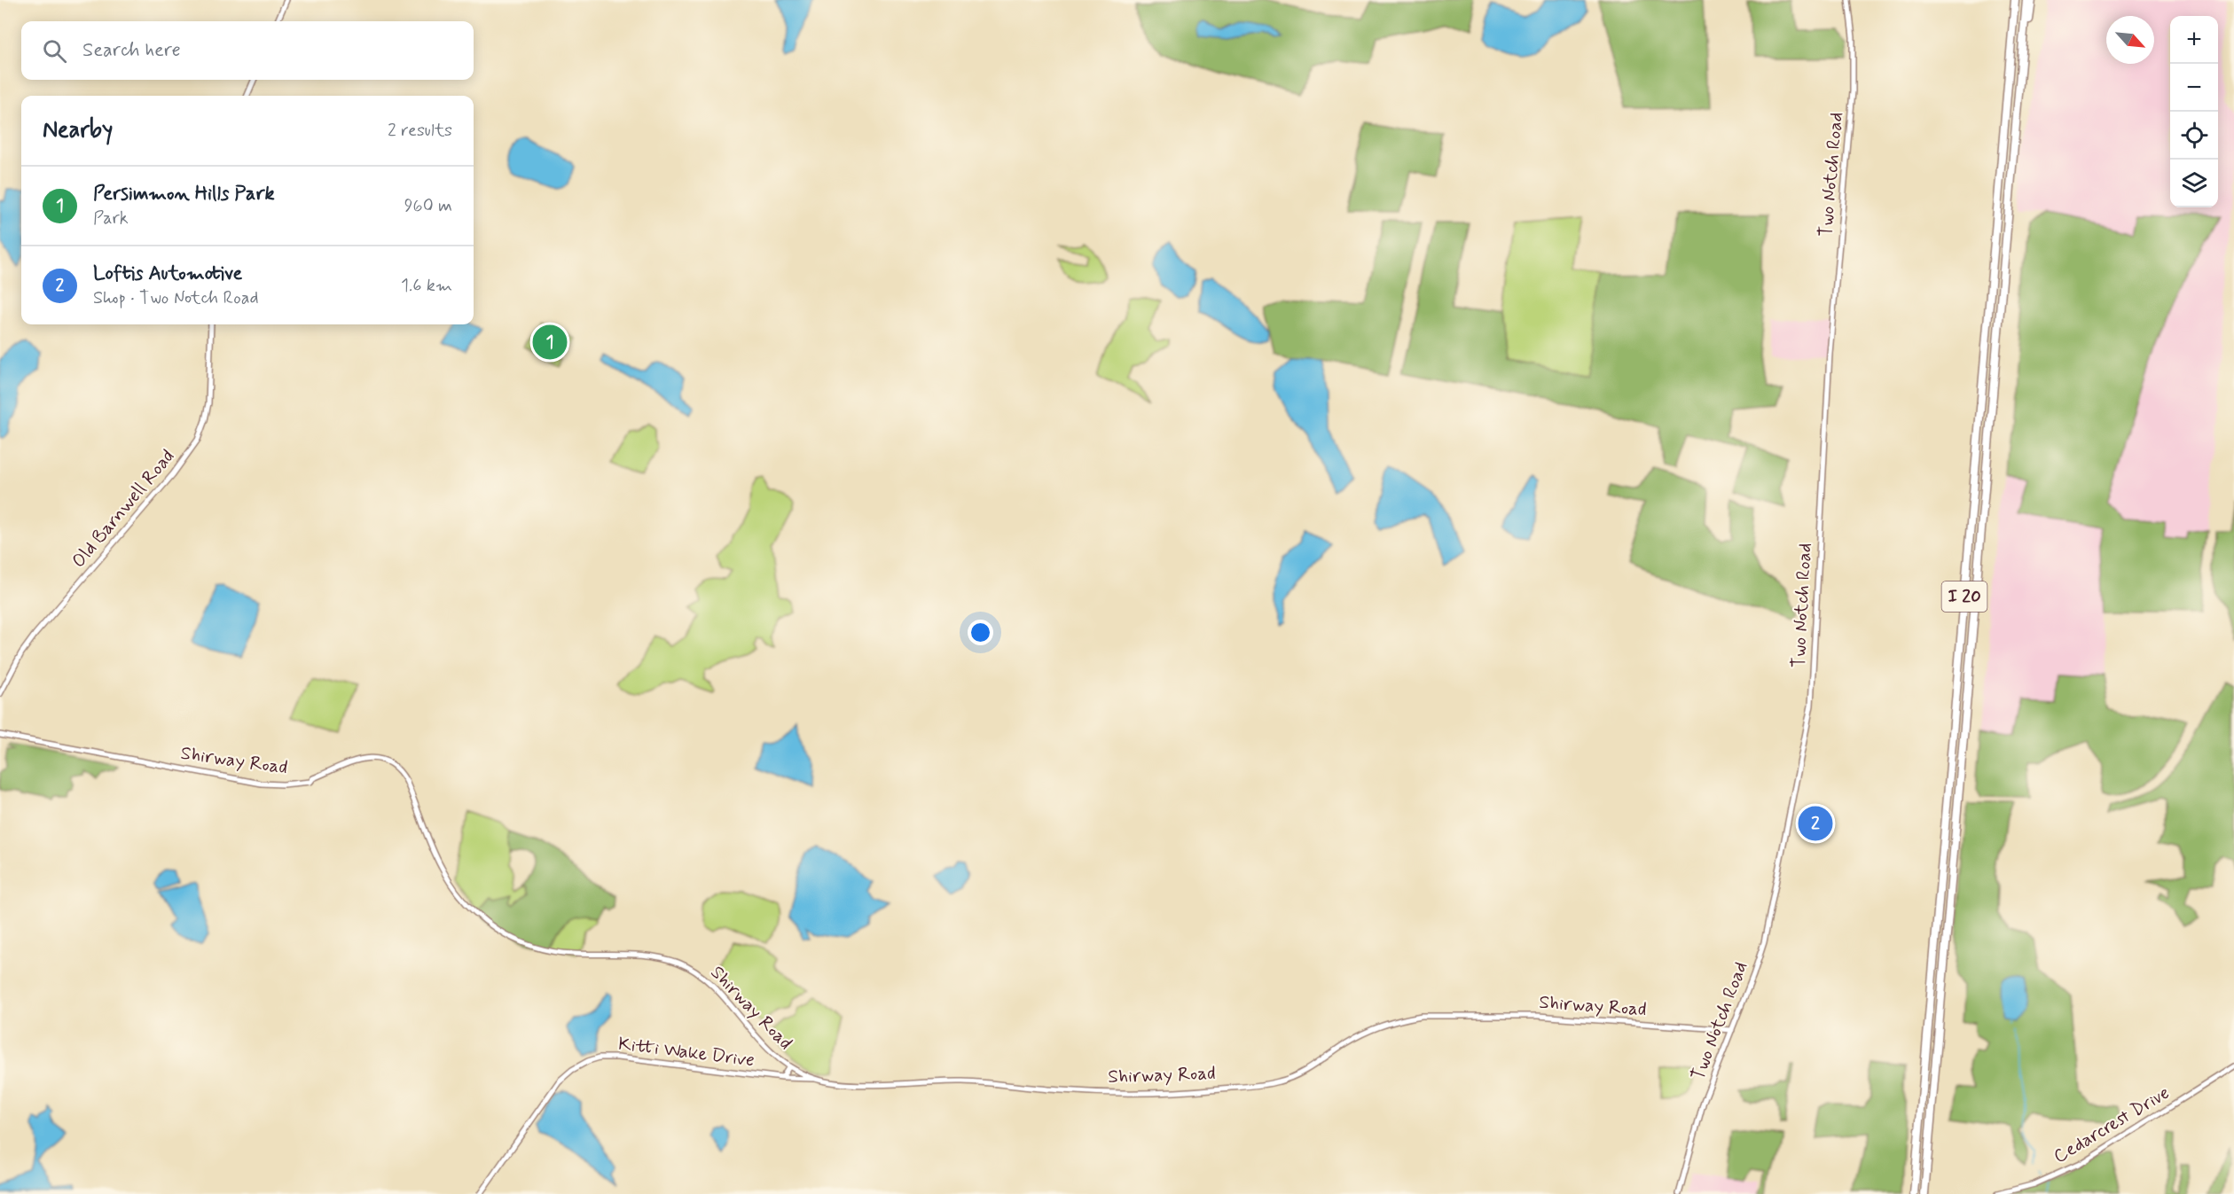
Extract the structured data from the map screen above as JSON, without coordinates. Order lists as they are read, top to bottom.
{
  "streets": {
    "highway": ["I 20"],
    "street": [
      "Two Notch Road",
      "Old Barnwell Road",
      "Shirway Road",
      "Kitti Wake Drive",
      "Cedarcrest Drive"
    ]
  },
  "crossings": [
    ["Two Notch Road", "Shirway Road"],
    ["Shirway Road", "Kitti Wake Drive"]
  ],
  "north": "bottom right",
  "page": {
    "map_buttons": ["+", "−"],
    "search": "Search here",
    "heading": ["Nearby", "2 results"],
    "list": [
      {
        "mark": "1",
        "name": "Persimmon Hills Park",
        "note": "Park",
        "value": "960 m"
      },
      {
        "mark": "2",
        "name": "Loftis Automotive",
        "note": "Shop · Two Notch Road",
        "value": "1.6 km"
      }
    ],
    "pins": ["1", "2"]
  }
}
